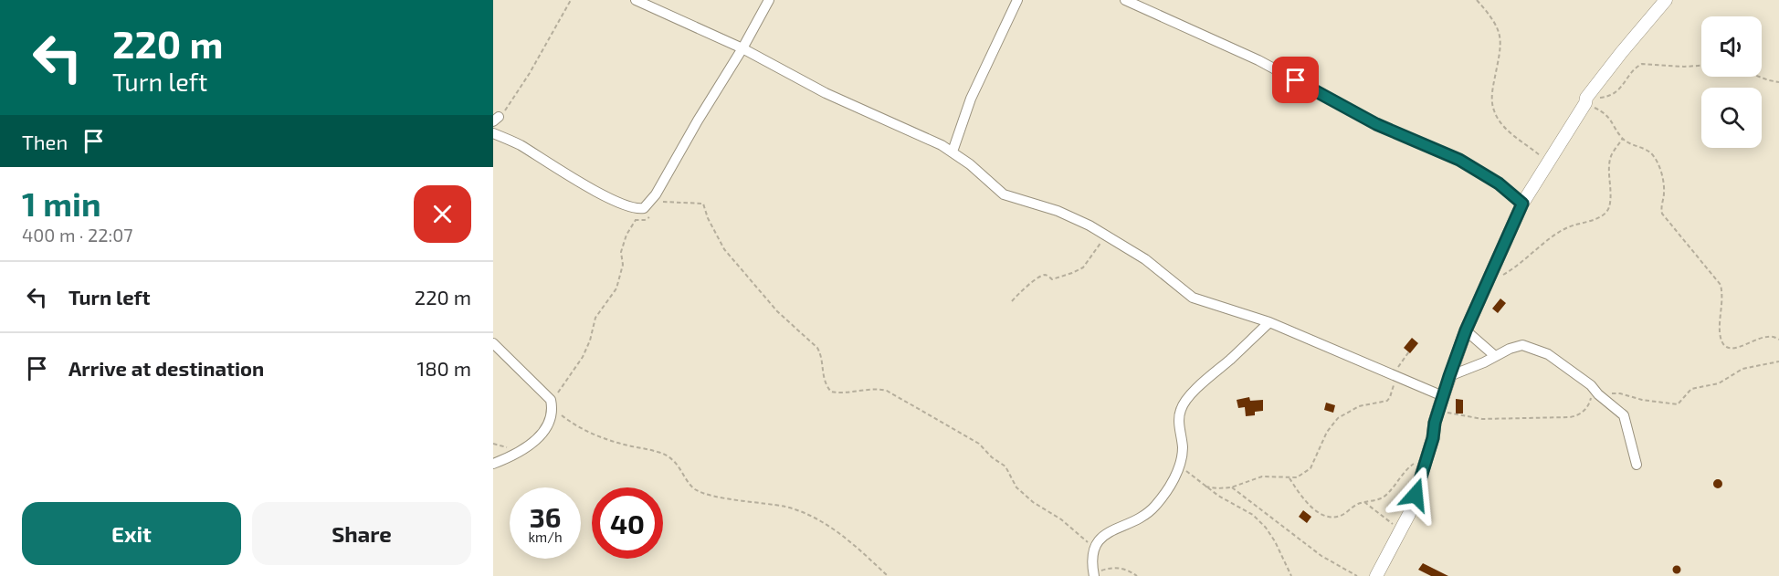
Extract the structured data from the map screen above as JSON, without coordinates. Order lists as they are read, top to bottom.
{
  "page": {
    "turn": ["220 m", "Turn left"],
    "then": "Then",
    "heading": ["1 min", "400 m · 22:07"],
    "list": [
      {
        "name": "Turn left",
        "value": "220 m"
      },
      {
        "name": "Arrive at destination",
        "value": "180 m"
      }
    ],
    "speed": "36 km/h",
    "limit": "40",
    "buttons": ["Exit", "Share"]
  }
}
